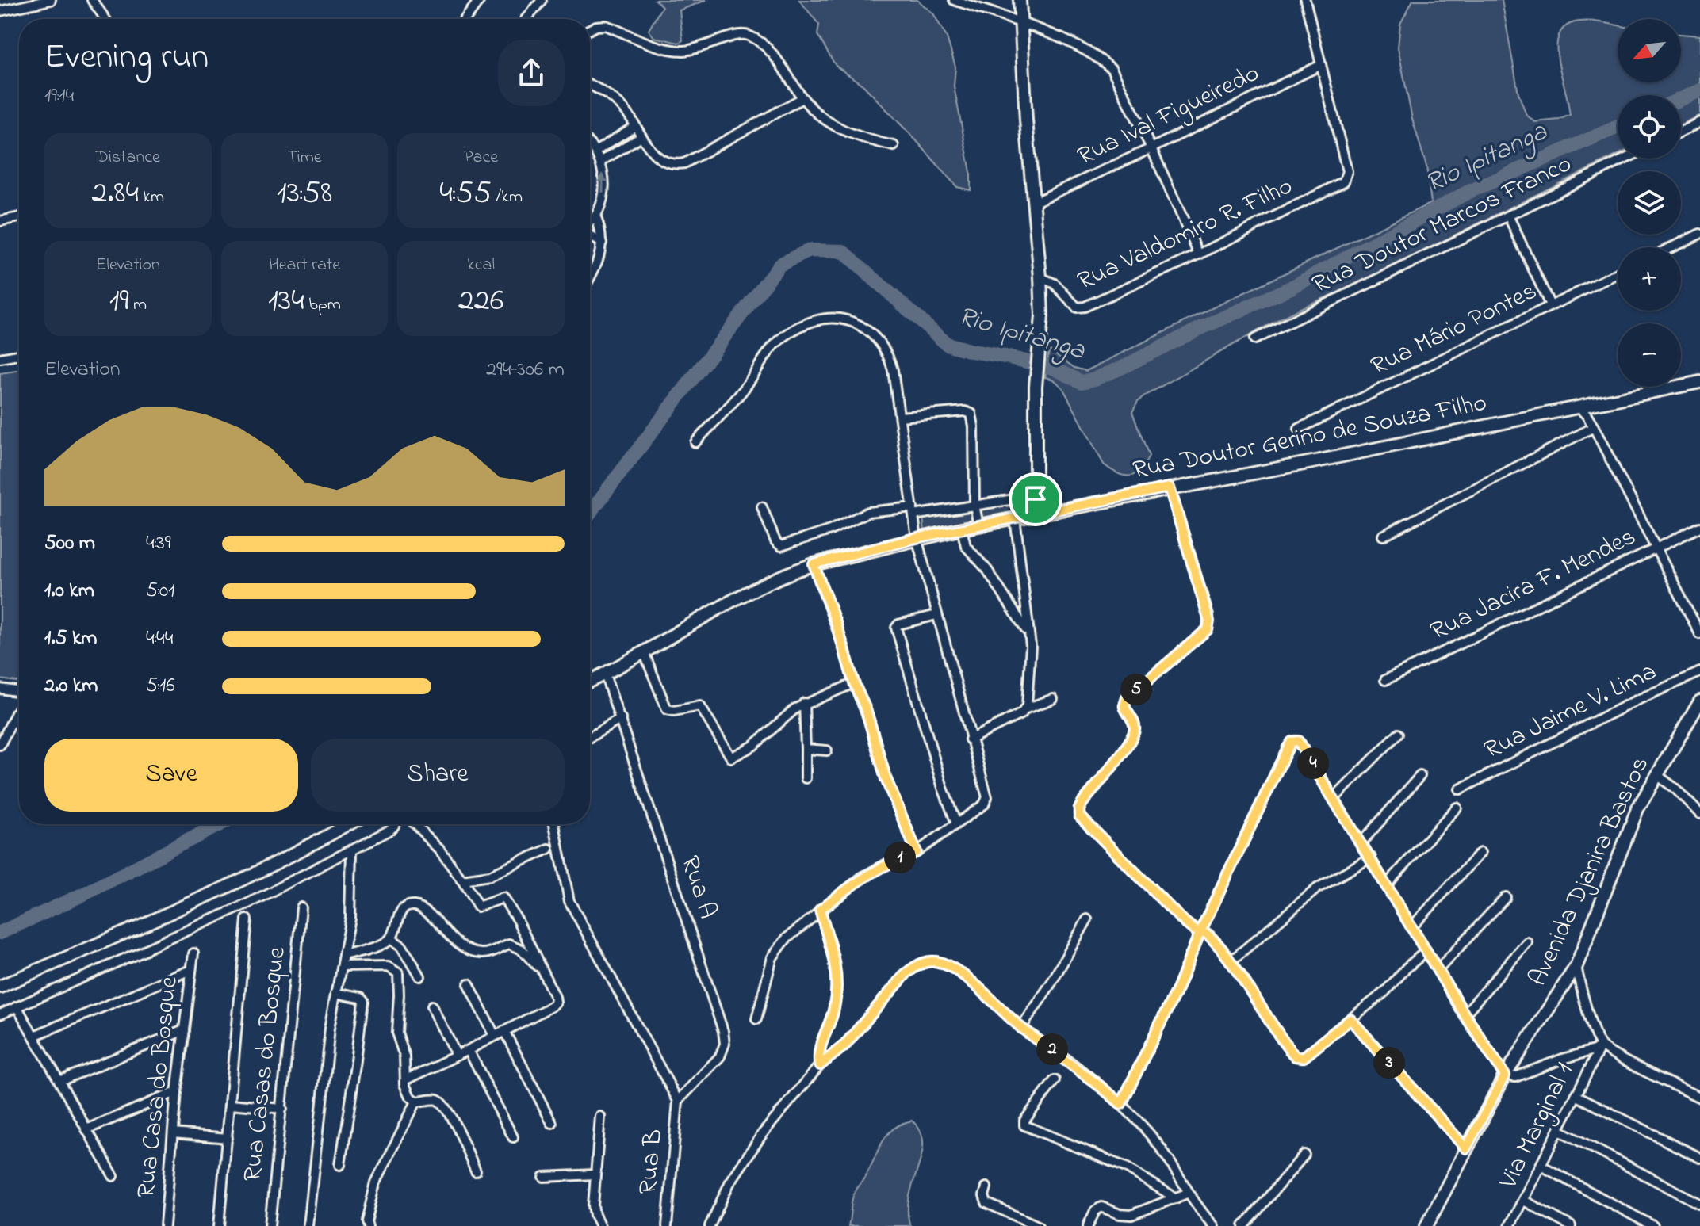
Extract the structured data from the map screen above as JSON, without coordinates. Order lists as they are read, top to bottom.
{
  "streets": {
    "main road": ["Rua Doutor Gerino de Souza Filho", "Avenida Djanira Bastos"],
    "street": [
      "Rua Ival Figueiredo",
      "Rua Doutor Marcos Franco",
      "Rua Valdomiro R. Filho",
      "Rua Mário Pontes",
      "Rua Jacira F. Mendes",
      "Rua Jaime V. Lima",
      "Rua A",
      "Rua Casas do Bosque",
      "Rua Casa do Bosque",
      "Via Marginal 1",
      "Rua B"
    ]
  },
  "crossings": [
    ["Rua Ival Figueiredo", "Rua Valdomiro R. Filho"],
    ["Rua Doutor Gerino de Souza Filho", "Rua A"],
    ["Rua A", "Rua B"]
  ],
  "water": ["Rio Ipitanga"],
  "north": "bottom left",
  "page": {
    "map_buttons": ["+", "−"],
    "heading": ["Evening run", "19:14"],
    "stats": [
      ["Distance", "2.84 km"],
      ["Time", "13:58"],
      ["Pace", "4:55 /km"],
      ["Elevation", "19 m"],
      ["Heart rate", "134 bpm"],
      ["kcal", "226"]
    ],
    "chart": ["Elevation", "294–306 m"],
    "list": [
      {
        "name": "500 m",
        "note": "4:39"
      },
      {
        "name": "1.0 km",
        "note": "5:01"
      },
      {
        "name": "1.5 km",
        "note": "4:44"
      },
      {
        "name": "2.0 km",
        "note": "5:16"
      }
    ],
    "pins": [
      "5",
      "4",
      "1",
      "2",
      "3"
    ],
    "buttons": ["Save", "Share"]
  }
}
